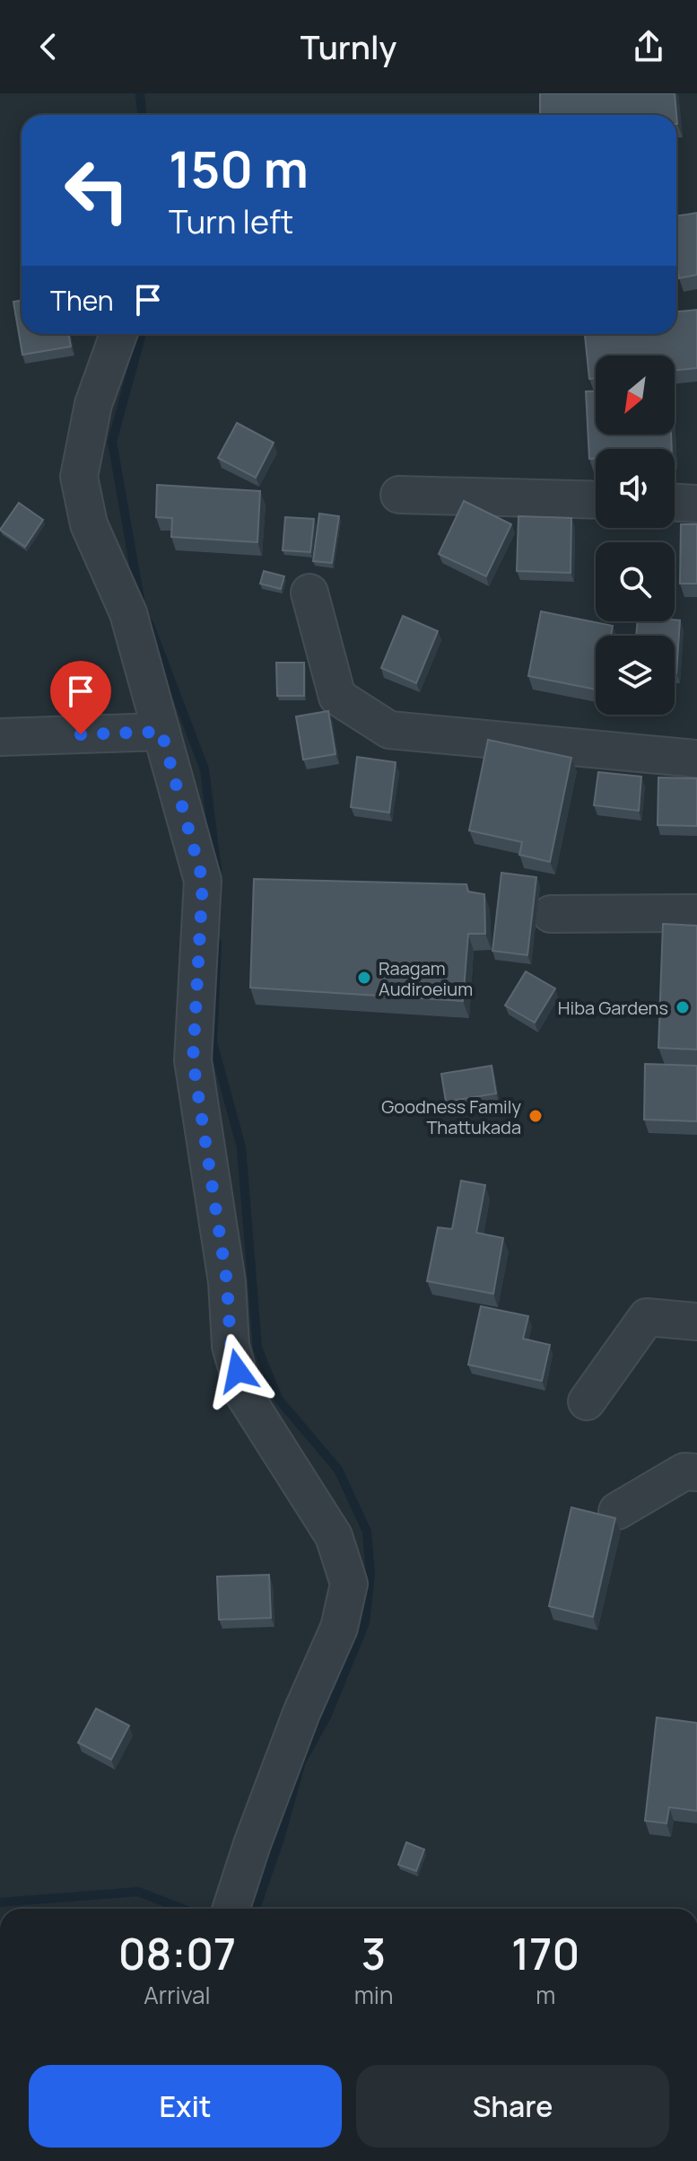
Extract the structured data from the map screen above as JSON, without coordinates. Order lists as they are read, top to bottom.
{
  "places": ["Raagam Audiroeium", "Hiba Gardens", "Goodness Family Thattukada"],
  "north": "bottom left",
  "page": {
    "header": "Turnly",
    "turn": ["150 m", "Turn left"],
    "then": "Then",
    "eta": [
      "08:07",
      "Arrival",
      "3",
      "min",
      "170",
      "m"
    ],
    "buttons": ["Exit", "Share"]
  }
}
